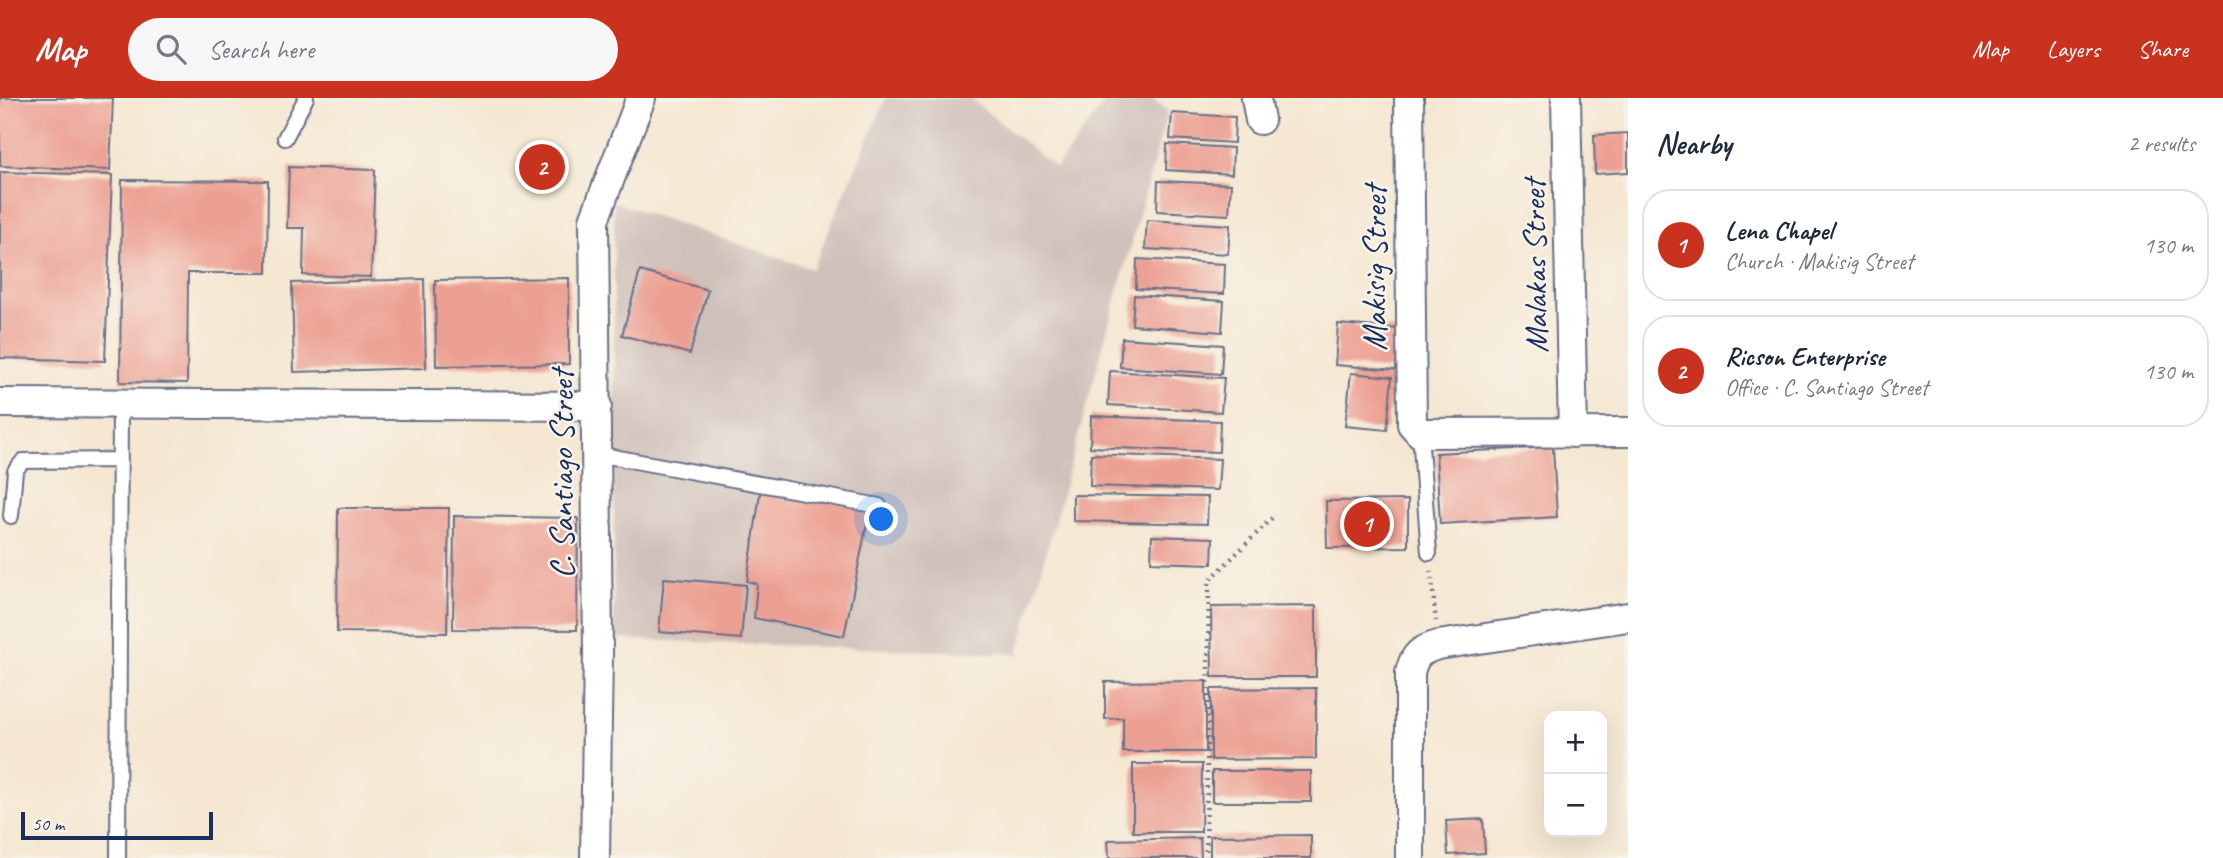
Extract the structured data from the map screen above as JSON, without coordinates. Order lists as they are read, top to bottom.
{
  "streets": {
    "street": ["Malakas Street", "Makisig Street", "C. Santiago Street"]
  },
  "scale_bar": "50 m",
  "page": {
    "header": "Map",
    "search": "Search here",
    "nav": ["Map", "Layers", "Share"],
    "heading": ["Nearby", "2 results"],
    "pins": ["2", "1"],
    "list": [
      {
        "mark": "1",
        "name": "Lena Chapel",
        "note": "Church · Makisig Street",
        "value": "130 m"
      },
      {
        "mark": "2",
        "name": "Ricson Enterprise",
        "note": "Office · C. Santiago Street",
        "value": "130 m"
      }
    ],
    "map_buttons": ["+", "−"],
    "scale": "50 m"
  }
}
